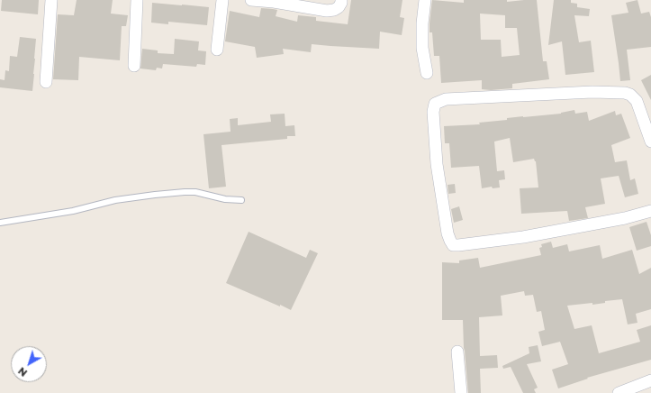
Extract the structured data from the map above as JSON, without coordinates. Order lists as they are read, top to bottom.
{
  "north": "bottom left"
}
